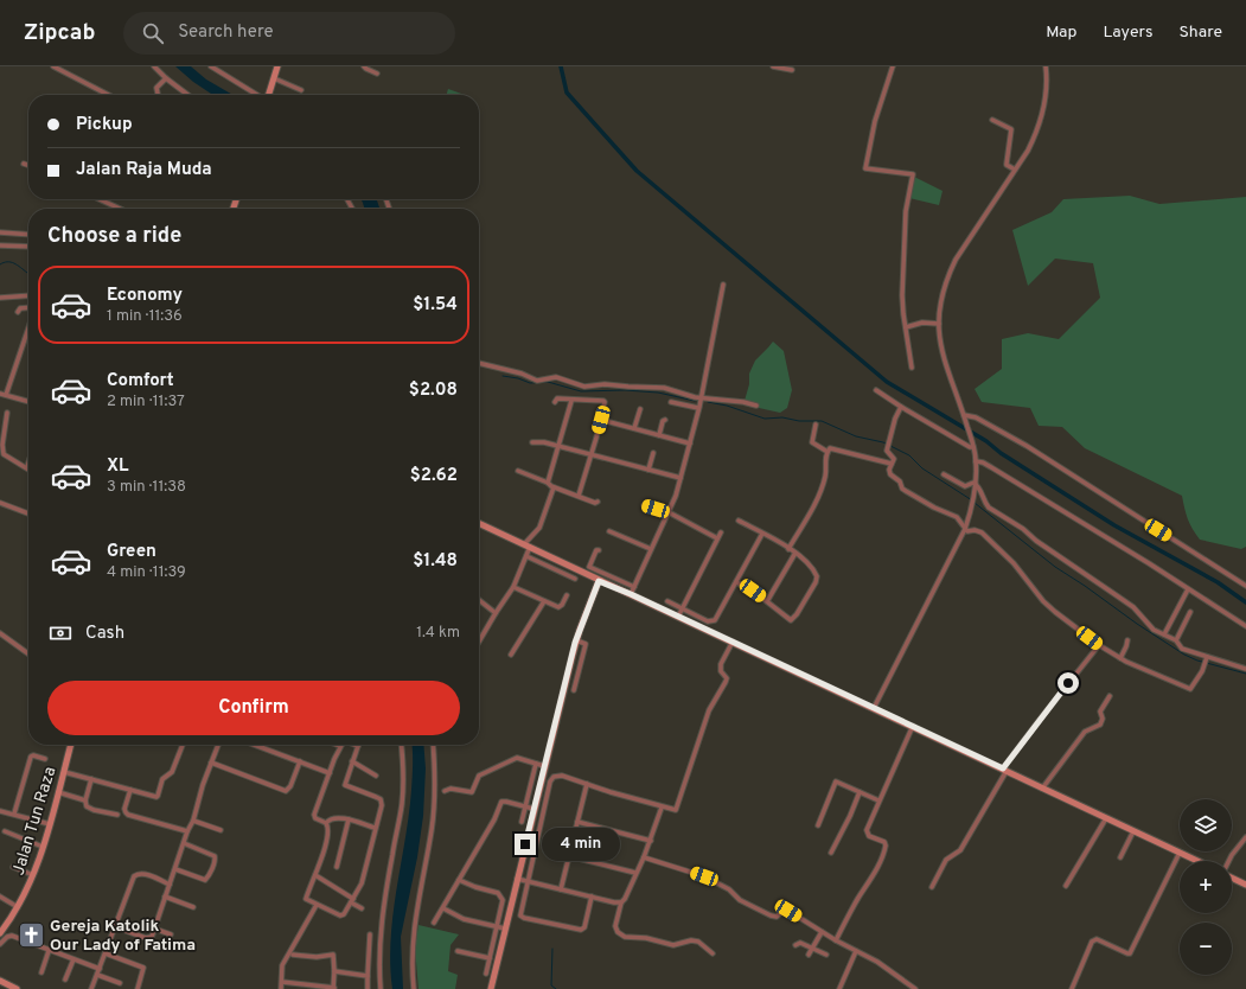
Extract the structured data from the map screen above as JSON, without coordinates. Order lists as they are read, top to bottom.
{
  "streets": {
    "street": ["Jalan Tun Raza"]
  },
  "places": {
    "church": ["Gereja Katolik Our Lady of Fatima"]
  },
  "page": {
    "header": "Zipcab",
    "search": "Search here",
    "nav": ["Map", "Layers", "Share"],
    "banner": ["Pickup", "Jalan Raja Muda"],
    "heading": "Choose a ride",
    "list": [
      {
        "name": "Economy",
        "note": "1 min · 11:36",
        "value": "$1.54"
      },
      {
        "name": "Comfort",
        "note": "2 min · 11:37",
        "value": "$2.08"
      },
      {
        "name": "XL",
        "note": "3 min · 11:38",
        "value": "$2.62"
      },
      {
        "name": "Green",
        "note": "4 min · 11:39",
        "value": "$1.48"
      }
    ],
    "pay": ["Cash", "1.4 km"],
    "buttons": "Confirm",
    "map_buttons": ["+", "−"],
    "bubble": "4 min"
  }
}
